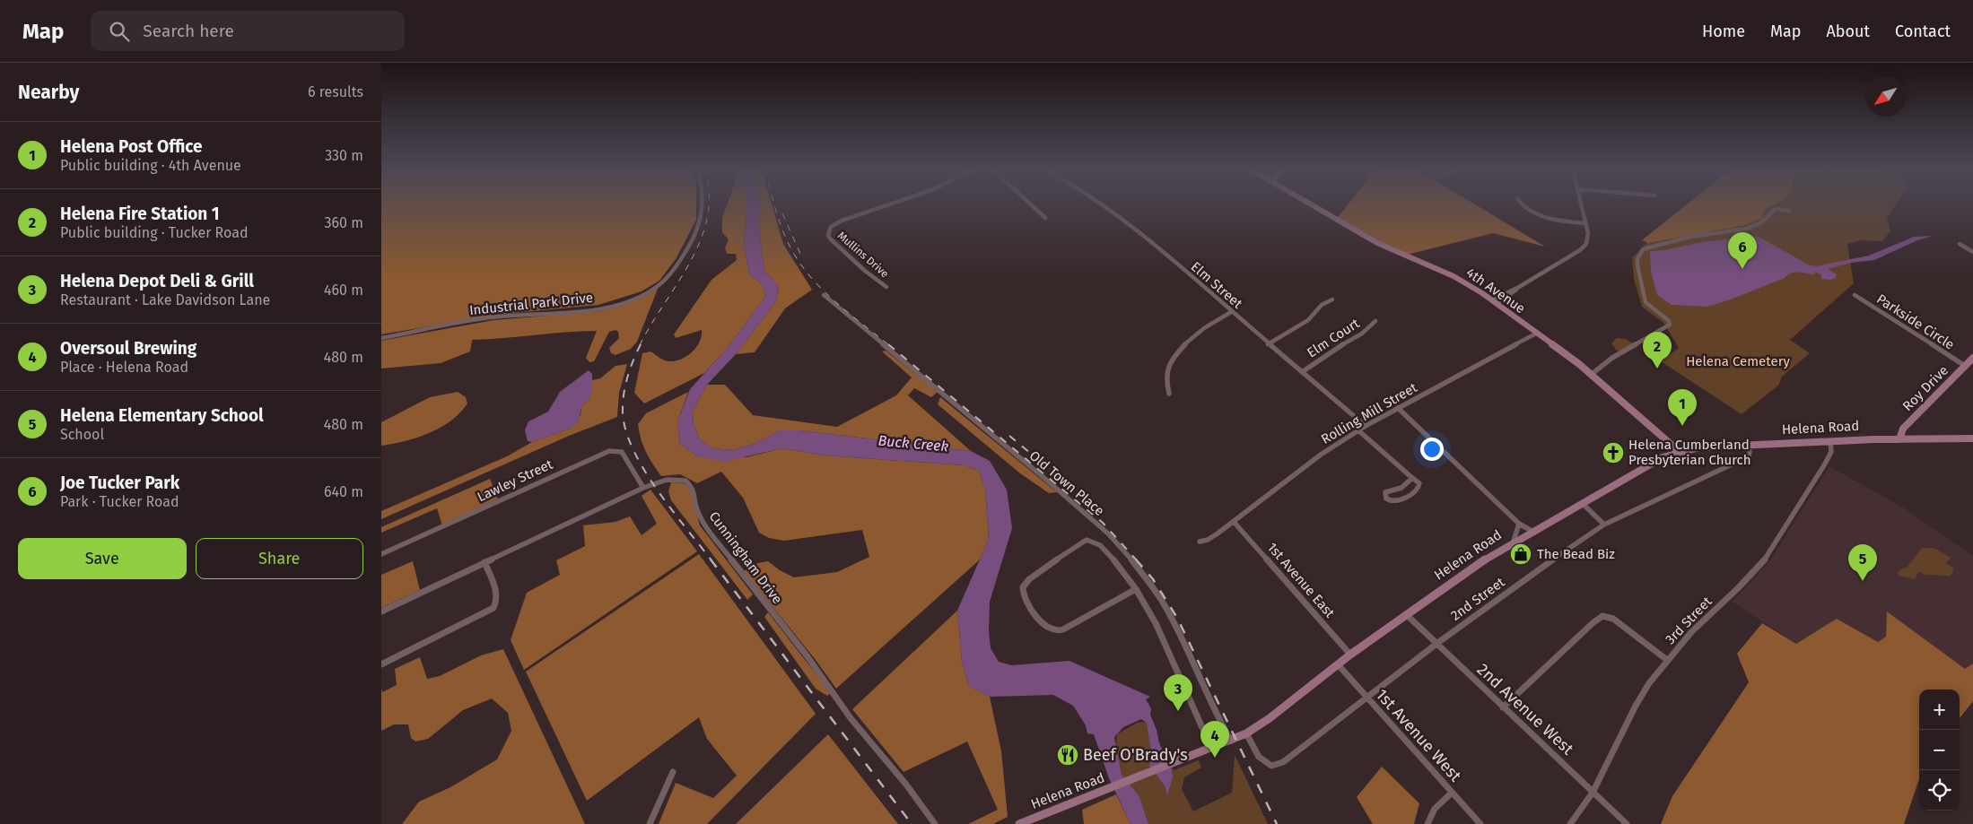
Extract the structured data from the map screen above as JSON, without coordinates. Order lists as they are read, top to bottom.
{
  "streets": {
    "main road": ["4th Avenue", "Roy Drive", "Helena Road"],
    "street": [
      "Mullins Drive",
      "Elm Street",
      "Industrial Park Drive",
      "Parkside Circle",
      "Elm Court",
      "Rolling Mill Street",
      "Lawley Street",
      "Old Town Place",
      "Cunningham Drive",
      "1st Avenue East",
      "2nd Street",
      "3rd Street",
      "2nd Avenue West",
      "1st Avenue West"
    ]
  },
  "crossings": [
    ["Elm Street", "Elm Court"],
    ["Elm Street", "Rolling Mill Street"],
    ["4th Avenue", "Rolling Mill Street"],
    ["4th Avenue", "Helena Road"],
    ["Parkside Circle", "Roy Drive"],
    ["Roy Drive", "Helena Road"],
    ["Rolling Mill Street", "1st Avenue East"],
    ["Helena Road", "Old Town Place"],
    ["Helena Road", "1st Avenue East"],
    ["Helena Road", "2nd Street"],
    ["Helena Road", "3rd Street"],
    ["Helena Road", "2nd Avenue West"],
    ["Helena Road", "1st Avenue West"],
    ["Lawley Street", "Cunningham Drive"],
    ["2nd Street", "2nd Avenue West"],
    ["2nd Street", "1st Avenue West"],
    ["3rd Street", "2nd Avenue West"]
  ],
  "water": ["Buck Creek"],
  "parks": ["Helena Cemetery"],
  "places": {
    "church": ["Helena Cumberland Presbyterian Church"],
    "shop": ["The Bead Biz"],
    "restaurant": ["Beef O'Brady's"]
  },
  "north": "bottom left",
  "page": {
    "header": "Map",
    "search": "Search here",
    "nav": [
      "Home",
      "Map",
      "About",
      "Contact"
    ],
    "heading": ["Nearby", "6 results"],
    "list": [
      {
        "mark": "1",
        "name": "Helena Post Office",
        "note": "Public building · 4th Avenue",
        "value": "330 m"
      },
      {
        "mark": "2",
        "name": "Helena Fire Station 1",
        "note": "Public building · Tucker Road",
        "value": "360 m"
      },
      {
        "mark": "3",
        "name": "Helena Depot Deli & Grill",
        "note": "Restaurant · Lake Davidson Lane",
        "value": "460 m"
      },
      {
        "mark": "4",
        "name": "Oversoul Brewing",
        "note": "Place · Helena Road",
        "value": "480 m"
      },
      {
        "mark": "5",
        "name": "Helena Elementary School",
        "note": "School",
        "value": "480 m"
      },
      {
        "mark": "6",
        "name": "Joe Tucker Park",
        "note": "Park · Tucker Road",
        "value": "640 m"
      }
    ],
    "pins": [
      "6",
      "2",
      "1",
      "5",
      "3",
      "4"
    ],
    "buttons": ["Save", "Share"],
    "map_buttons": ["+", "−"]
  }
}
